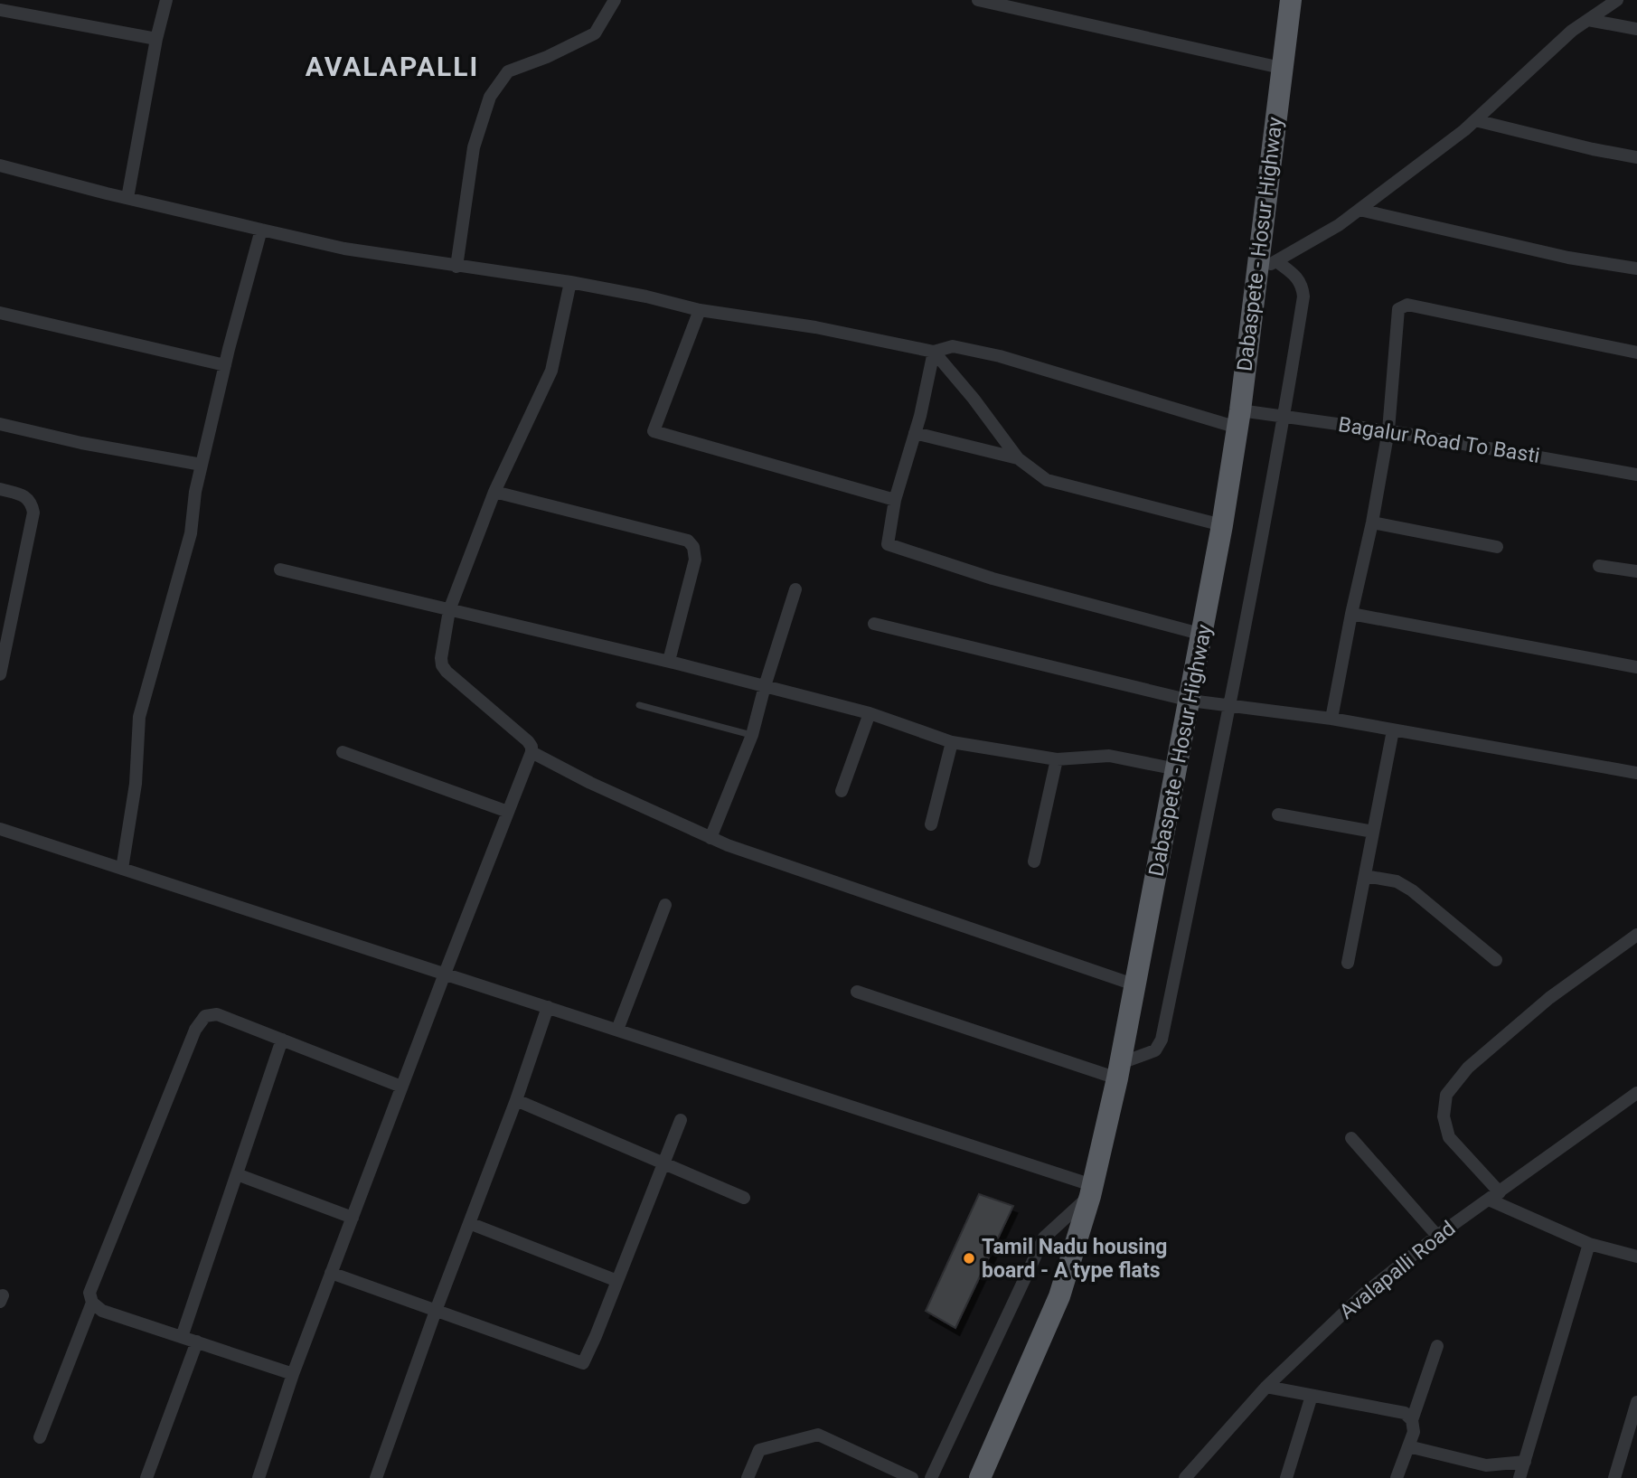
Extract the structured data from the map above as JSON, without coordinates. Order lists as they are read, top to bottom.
{
  "streets": {
    "highway": ["Dabaspete - Hosur Highway"],
    "street": ["Bagalur Road To Basti", "Avalapalli Road"]
  },
  "crossings": [
    ["Dabaspete - Hosur Highway", "Bagalur Road To Basti"]
  ],
  "districts": ["AVALAPALLI"],
  "places": ["Tamil Nadu housing board - A type flats"]
}
